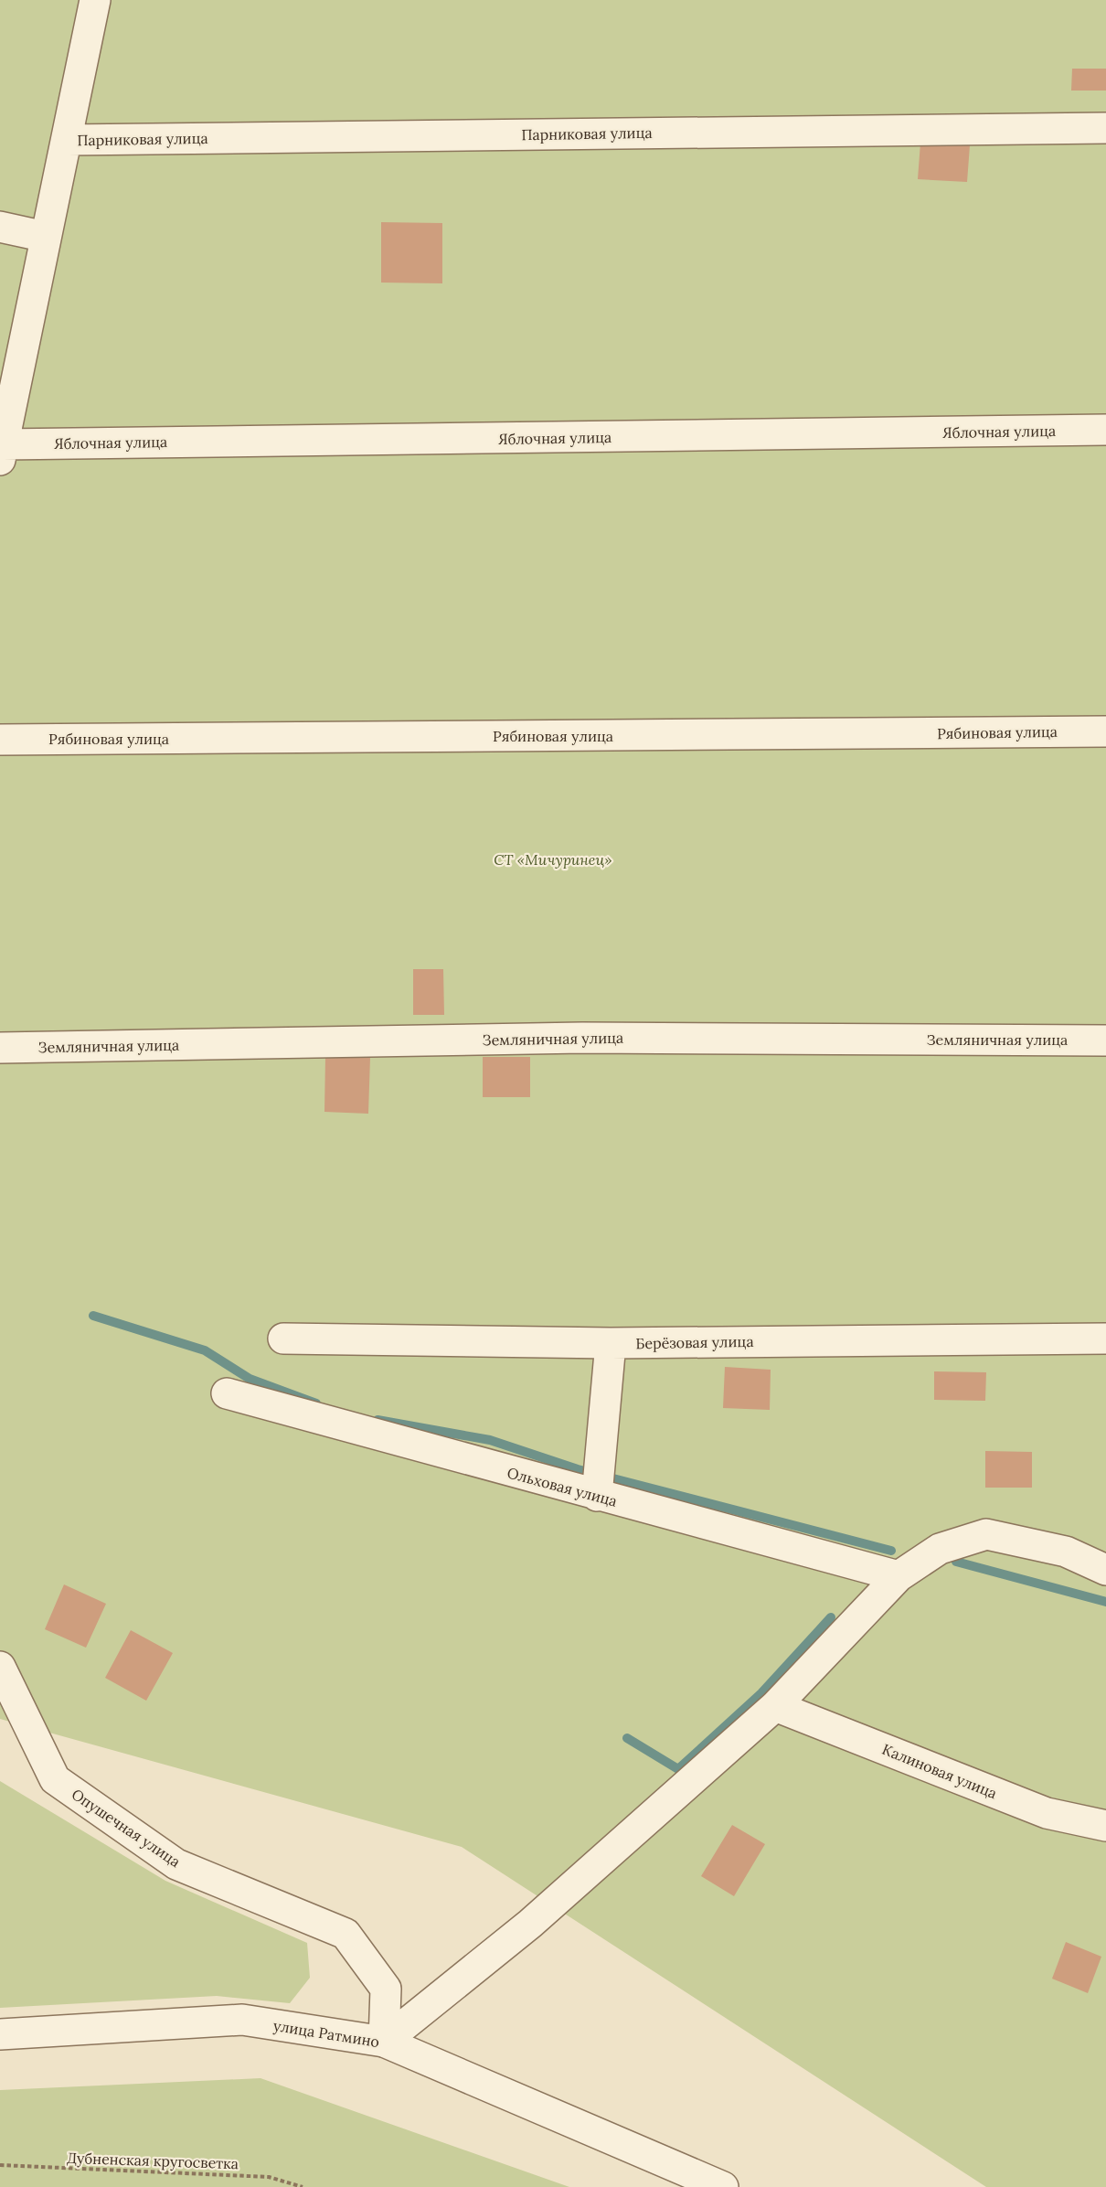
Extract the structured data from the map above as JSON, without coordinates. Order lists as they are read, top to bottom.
{
  "streets": {
    "street": [
      "Парниковая улица",
      "Яблочная улица",
      "Рябиновая улица",
      "Земляничная улица",
      "Берёзовая улица",
      "Ольховая улица",
      "Калиновая улица",
      "Опушечная улица",
      "улица Ратмино"
    ],
    "path": ["Дубненская кругосветка"]
  },
  "crossings": [
    ["Опушечная улица", "улица Ратмино"]
  ],
  "parks": ["СТ «Мичуринец»"]
}
